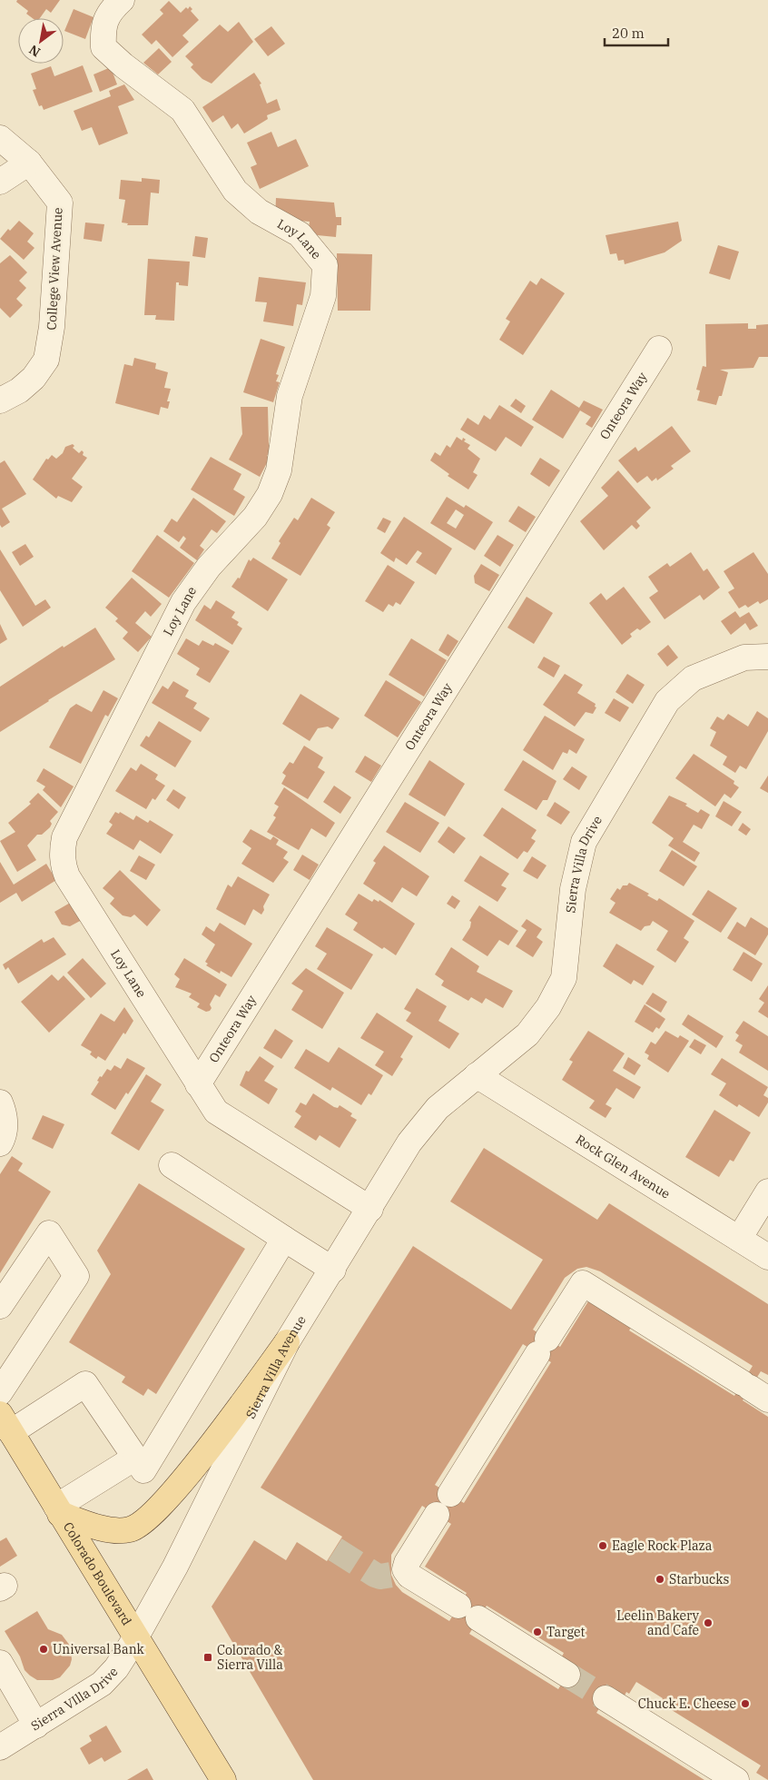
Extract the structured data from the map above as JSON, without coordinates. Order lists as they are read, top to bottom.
{
  "streets": {
    "main road": ["Colorado Boulevard"],
    "street": [
      "Loy Lane",
      "College View Avenue",
      "Onteora Way",
      "Sierra Villa Drive",
      "Rock Glen Avenue",
      "Sierra Villa Avenue",
      "Sierra VIlla Drive"
    ]
  },
  "crossings": [
    ["Loy Lane", "Onteora Way"],
    ["Loy Lane", "Sierra Villa Avenue"],
    ["Sierra Villa Drive", "Rock Glen Avenue"],
    ["Sierra Villa Drive", "Sierra Villa Avenue"],
    ["Sierra Villa Avenue", "Colorado Boulevard"],
    ["Sierra Villa Avenue", "Sierra VIlla Drive"],
    ["Colorado Boulevard", "Sierra VIlla Drive"]
  ],
  "places": {
    "other": [
      "Eagle Rock Plaza",
      "Starbucks",
      "Leelin Bakery and Cafe",
      "Target",
      "Universal Bank",
      "Chuck E. Cheese"
    ],
    "transit": ["Colorado & Sierra Villa"]
  },
  "scale_bar": "20 m",
  "north": "bottom left"
}
